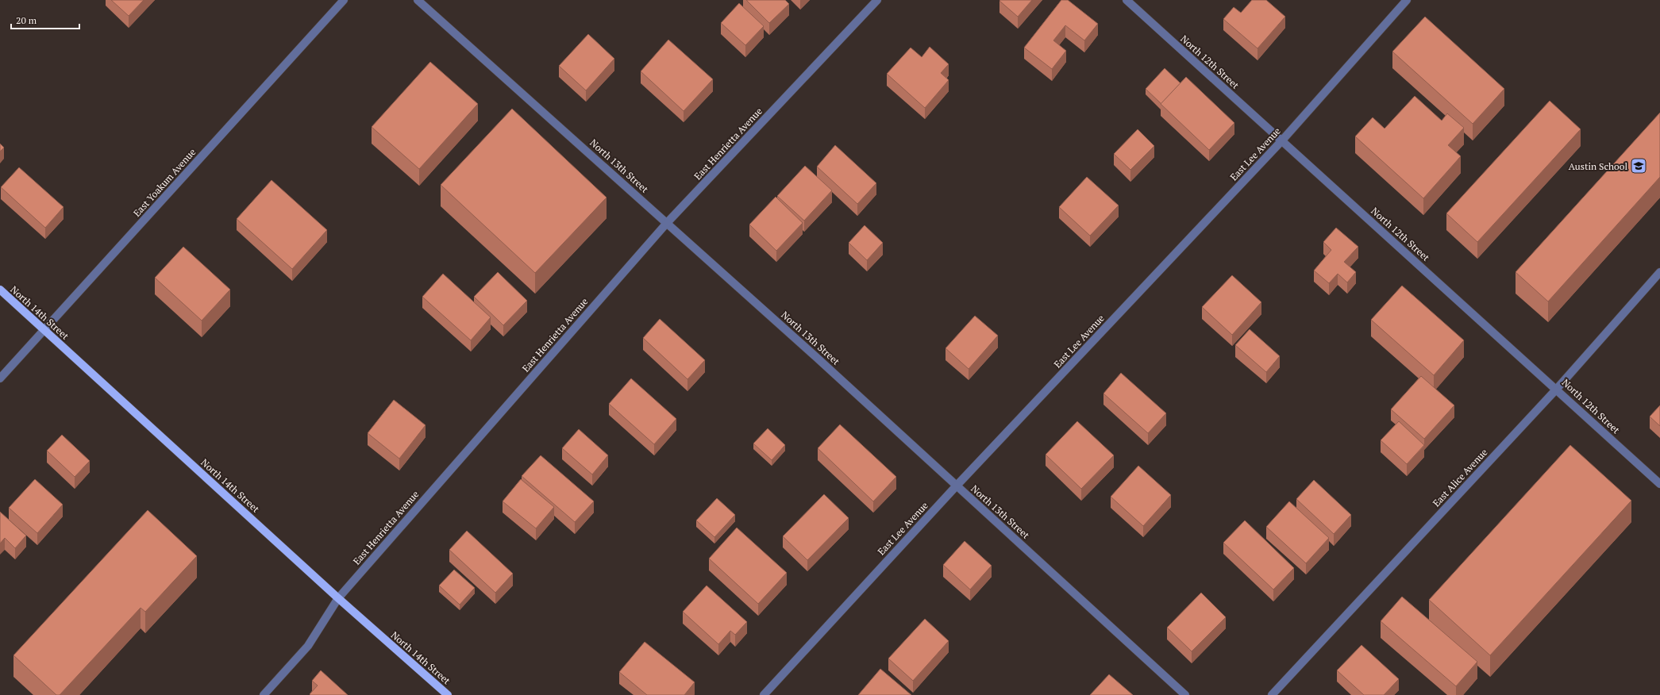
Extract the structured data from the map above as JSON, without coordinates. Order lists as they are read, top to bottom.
{
  "streets": {
    "main road": ["North 14th Street"],
    "street": [
      "North 12th Street",
      "East Henrietta Avenue",
      "East Lee Avenue",
      "North 13th Street",
      "East Yoakum Avenue",
      "East Alice Avenue"
    ]
  },
  "crossings": [
    ["North 12th Street", "East Lee Avenue"],
    ["North 12th Street", "East Alice Avenue"],
    ["East Henrietta Avenue", "North 13th Street"],
    ["East Henrietta Avenue", "North 14th Street"],
    ["East Lee Avenue", "North 13th Street"],
    ["East Yoakum Avenue", "North 14th Street"]
  ],
  "places": {
    "school or university": ["Austin School"]
  },
  "scale_bar": "20 m"
}
